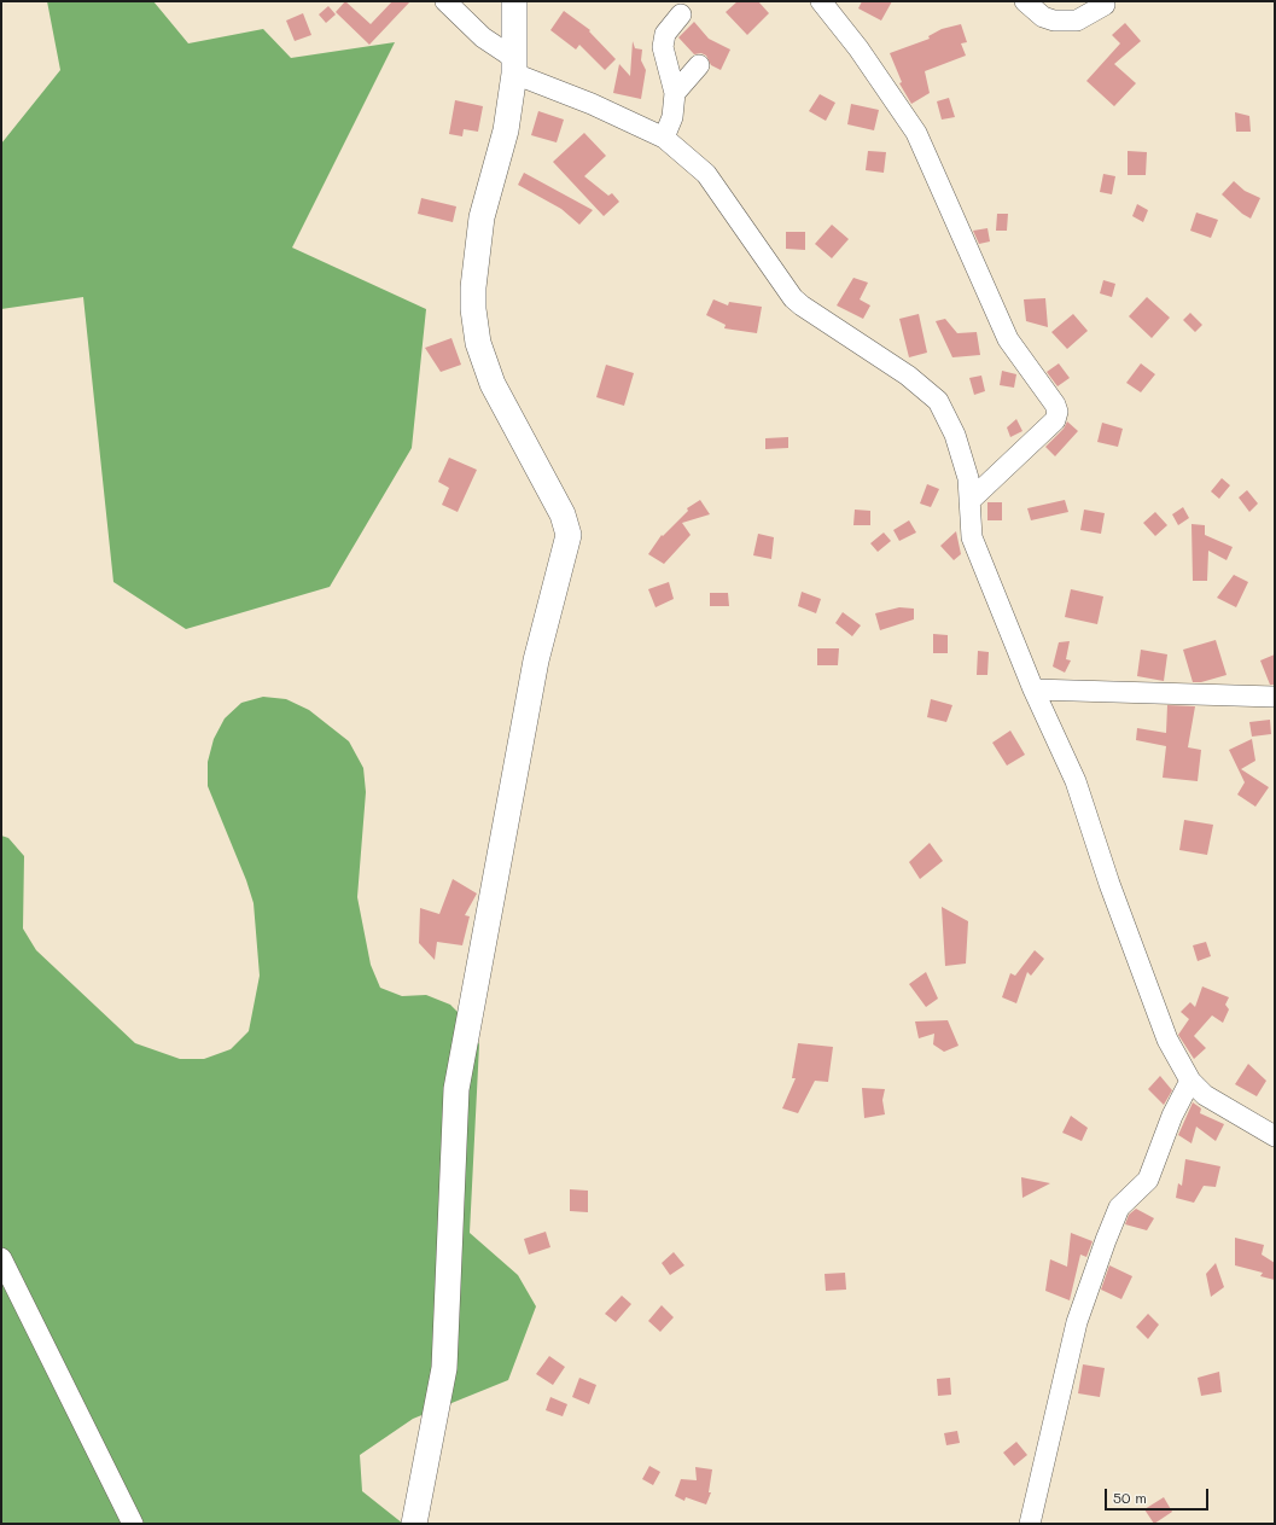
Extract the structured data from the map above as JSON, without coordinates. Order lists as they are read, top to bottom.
{
  "scale_bar": "50 m"
}
